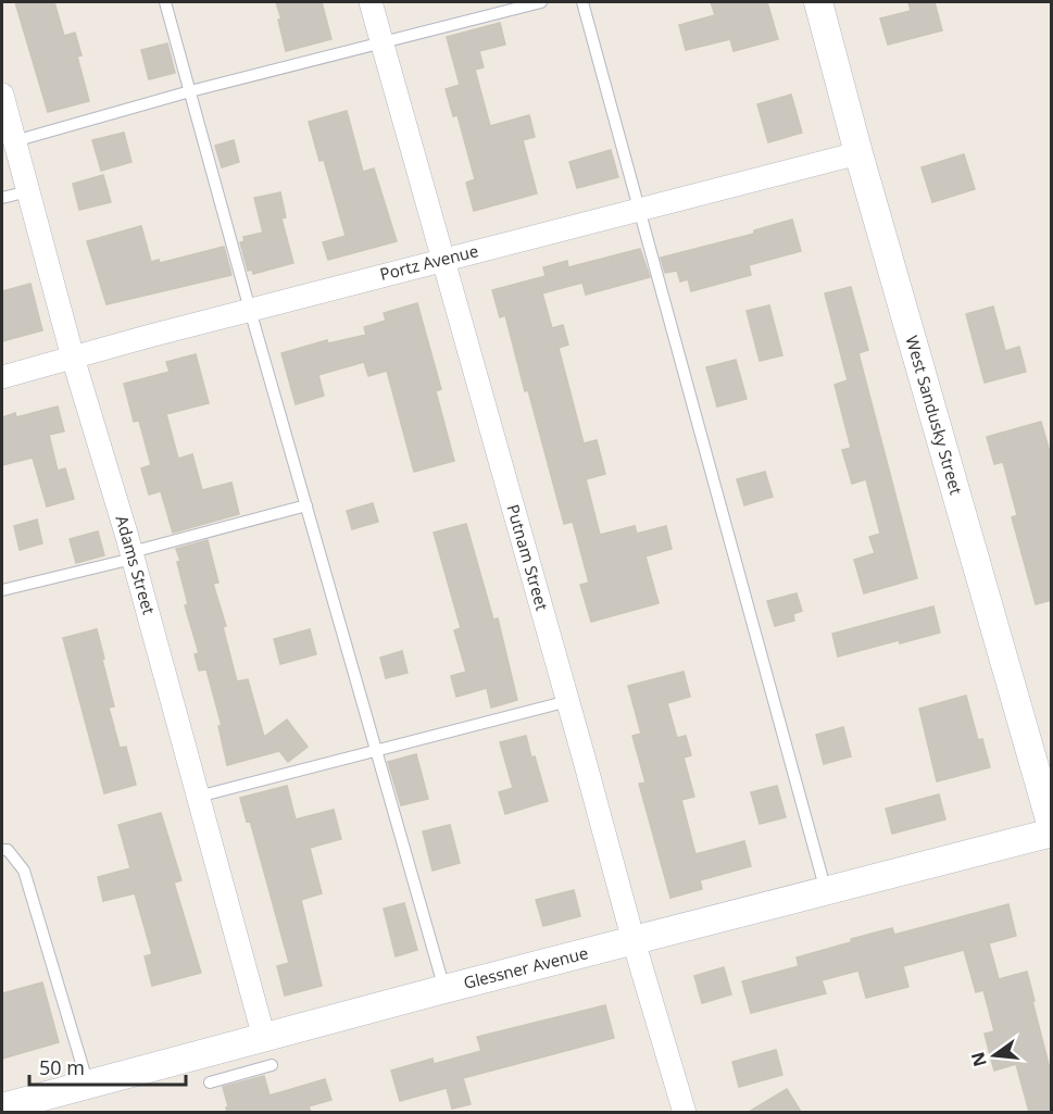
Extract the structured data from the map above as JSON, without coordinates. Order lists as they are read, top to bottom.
{
  "streets": {
    "street": [
      "Portz Avenue",
      "West Sandusky Street",
      "Putnam Street",
      "Adams Street",
      "Glessner Avenue"
    ]
  },
  "crossings": [
    ["Portz Avenue", "West Sandusky Street"],
    ["Portz Avenue", "Putnam Street"],
    ["Portz Avenue", "Adams Street"],
    ["Putnam Street", "Glessner Avenue"],
    ["Adams Street", "Glessner Avenue"]
  ],
  "scale_bar": "50 m",
  "north": "left"
}
